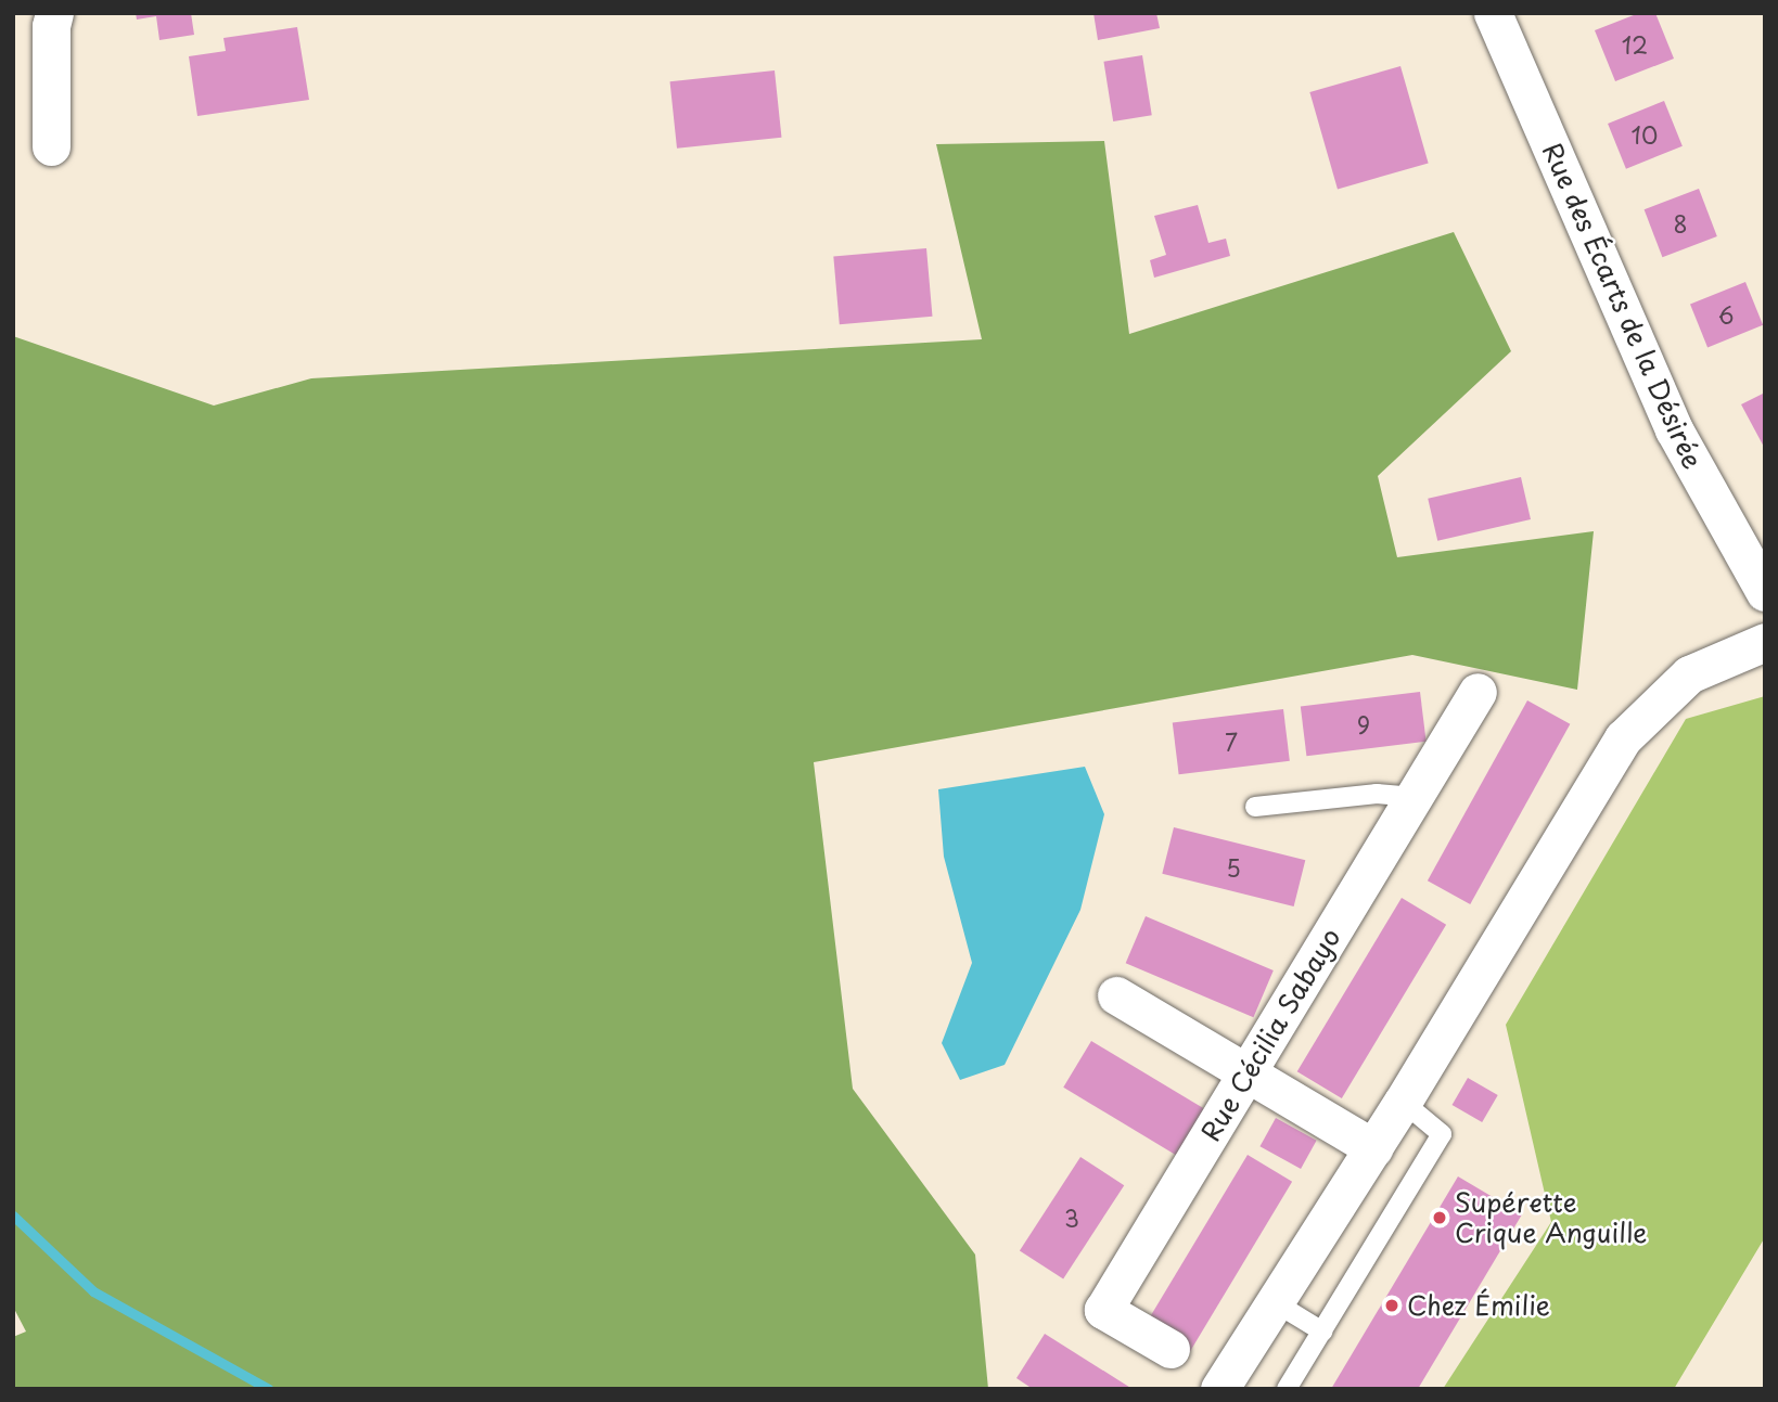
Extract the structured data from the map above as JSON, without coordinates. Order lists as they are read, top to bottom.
{
  "streets": {
    "street": ["Rue des Écarts de la Désirée", "Rue Cécilia Sabayo"]
  },
  "places": ["Supérette Crique Anguille", "Chez Émilie"],
  "house_numbers": [
    "12",
    "10",
    "8",
    "6",
    "9",
    "7",
    "5",
    "3"
  ]
}
